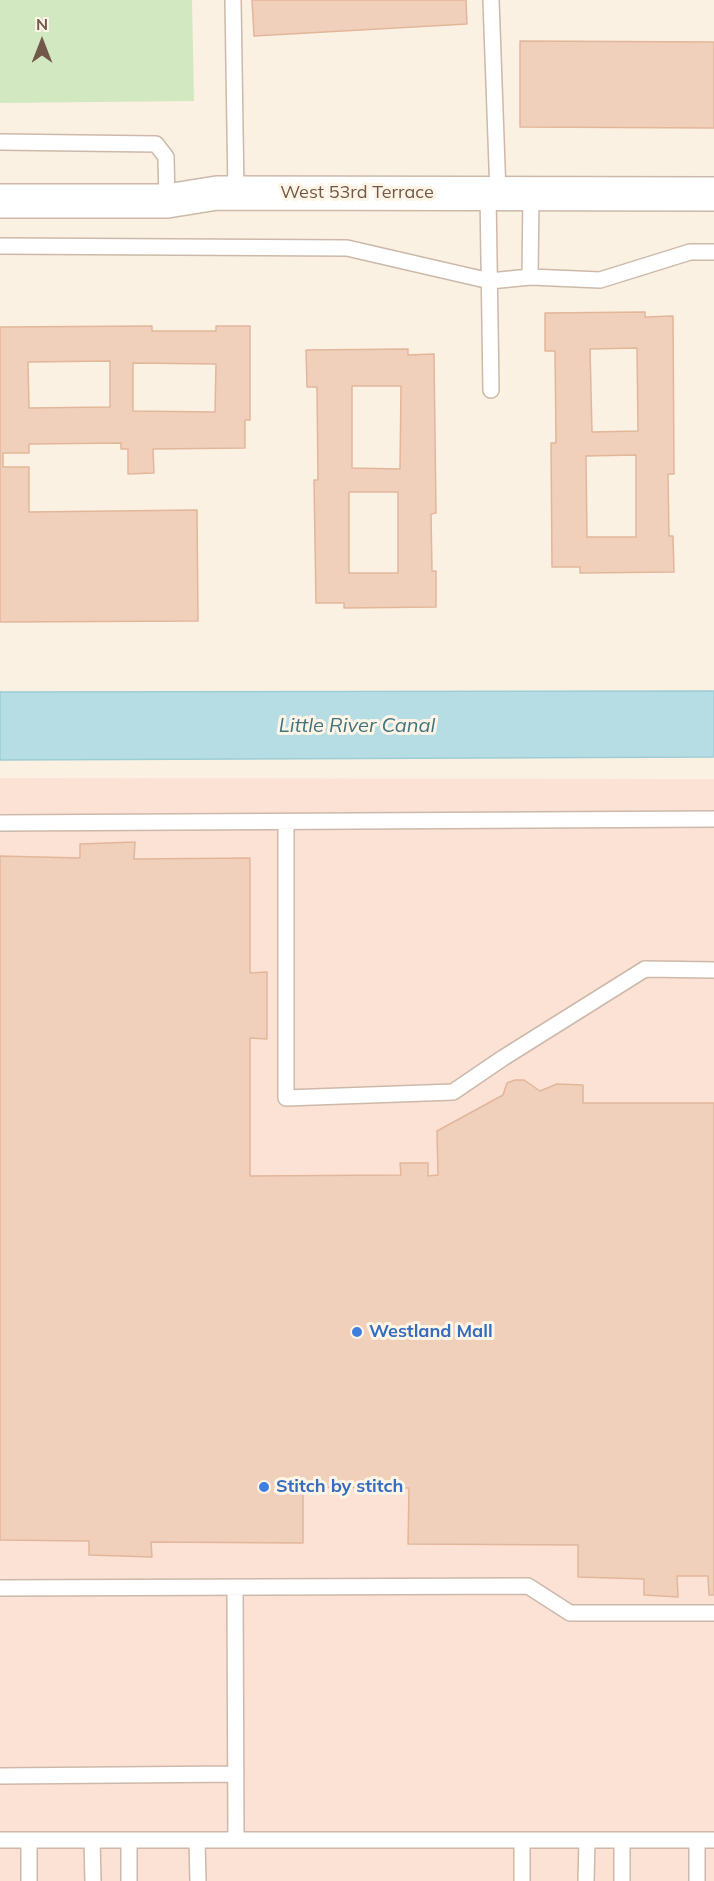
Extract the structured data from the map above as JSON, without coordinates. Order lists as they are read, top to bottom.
{
  "streets": {
    "street": ["West 53rd Terrace"]
  },
  "water": ["Little River Canal"],
  "places": ["Westland Mall", "Stitch by stitch"],
  "north": "top"
}
